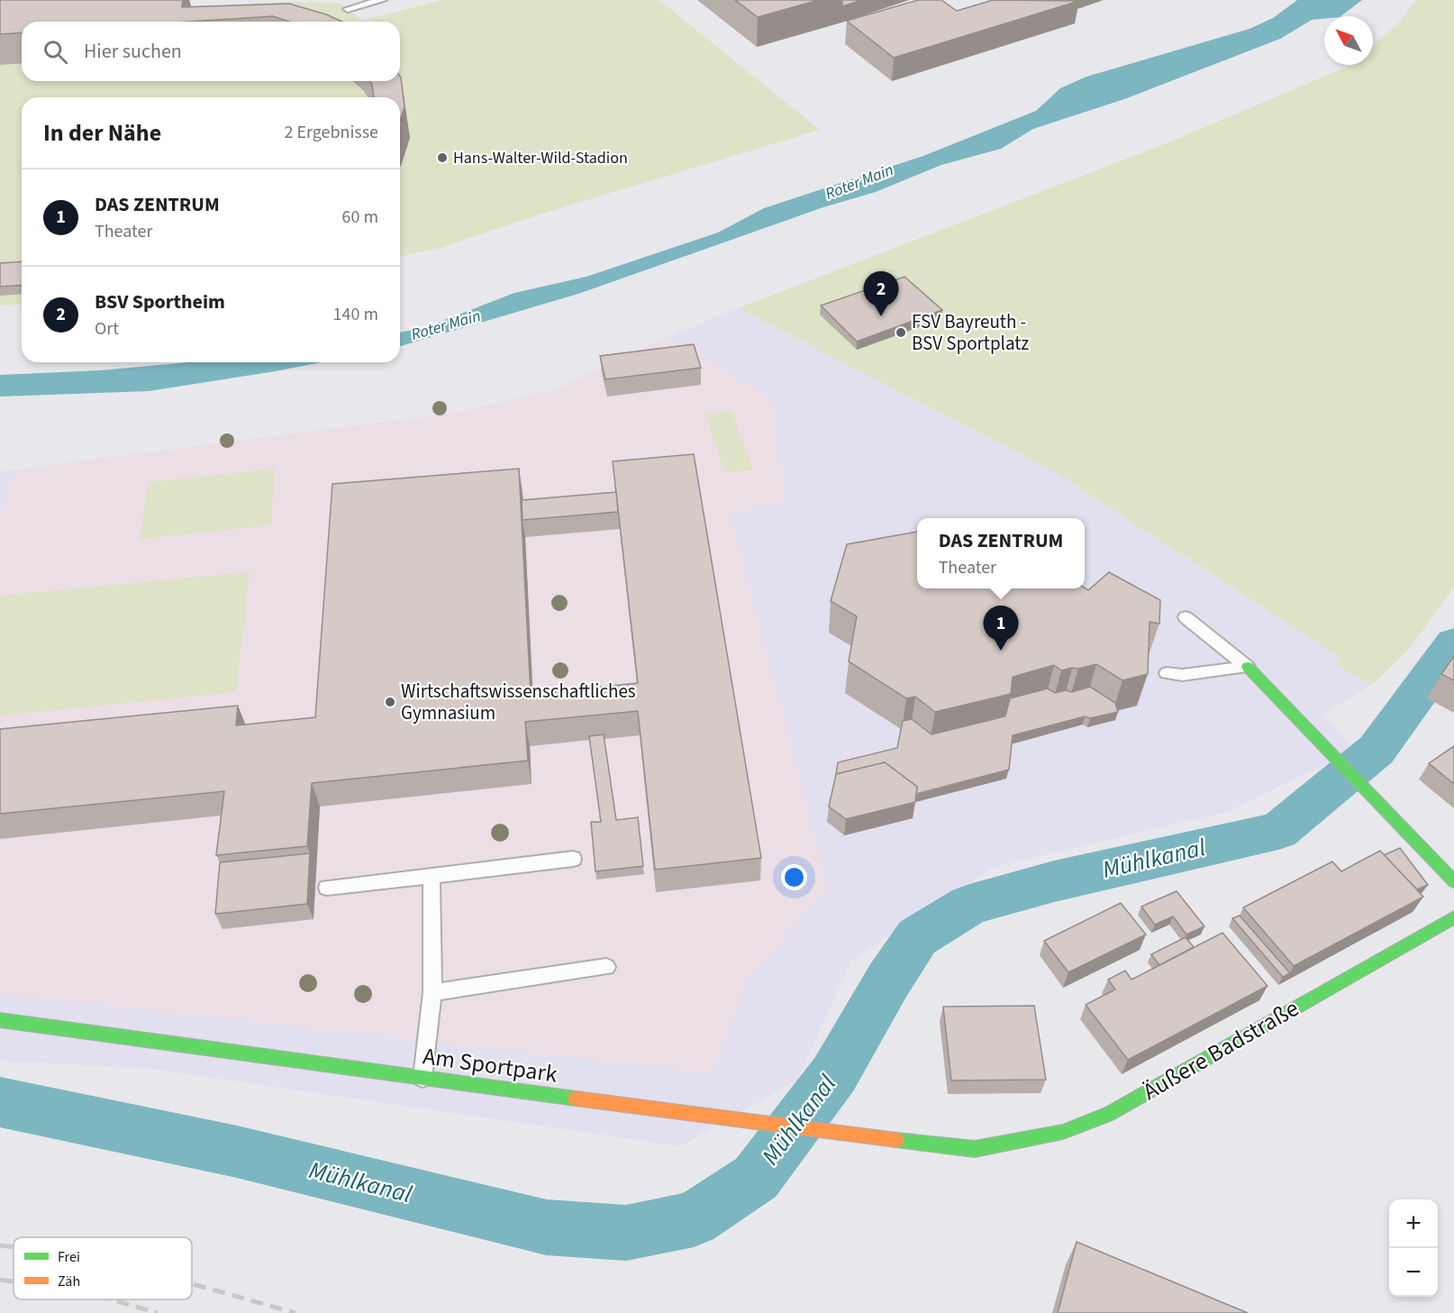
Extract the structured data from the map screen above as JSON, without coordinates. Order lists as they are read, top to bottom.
{
  "streets": {
    "street": ["Äußere Badstraße", "Am Sportpark"]
  },
  "crossings": [
    ["Äußere Badstraße", "Am Sportpark"]
  ],
  "water": ["Roter Main", "Mühlkanal"],
  "places": ["Hans-Walter-Wild-Stadion", "FSV Bayreuth - BSV Sportplatz", "Wirtschaftswissenschaftliches Gymnasium"],
  "legend": ["Frei", "Zäh"],
  "north": "top left",
  "page": {
    "search": "Hier suchen",
    "heading": ["In der Nähe", "2 Ergebnisse"],
    "list": [
      {
        "mark": "1",
        "name": "DAS ZENTRUM",
        "note": "Theater",
        "value": "60 m"
      },
      {
        "mark": "2",
        "name": "BSV Sportheim",
        "note": "Ort",
        "value": "140 m"
      }
    ],
    "pins": ["2", "1"],
    "popup": ["DAS ZENTRUM", "Theater"],
    "map_buttons": ["+", "−"]
  }
}
